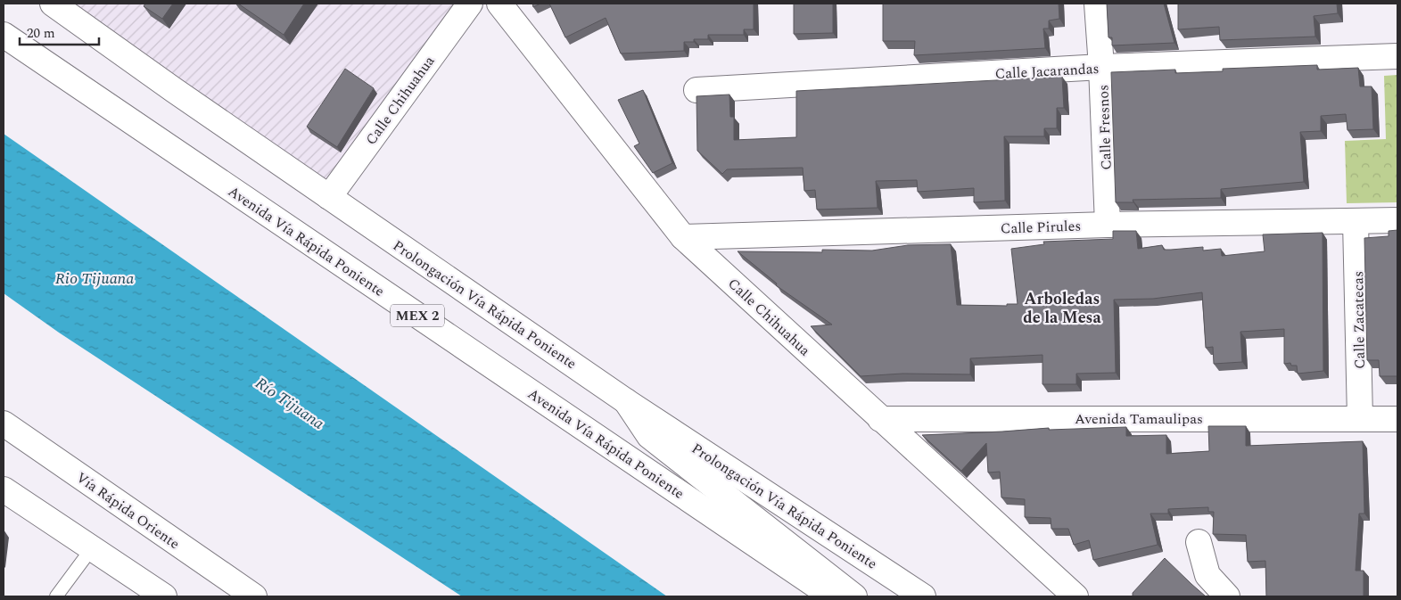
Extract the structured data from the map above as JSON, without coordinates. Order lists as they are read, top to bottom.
{
  "streets": {
    "main road": [
      "Calle Jacarandas",
      "Calle Chihuahua",
      "Calle Fresnos",
      "Calle Pirules",
      "Avenida Vía Rápida Poniente",
      "Prolongación Vía Rápida Poniente",
      "MEX 2",
      "Calle Zacatecas",
      "Avenida Tamaulipas",
      "Vía Rápida Oriente"
    ]
  },
  "crossings": [
    ["Calle Jacarandas", "Calle Fresnos"],
    ["Calle Chihuahua", "Calle Pirules"],
    ["Calle Chihuahua", "Prolongación Vía Rápida Poniente"],
    ["Calle Chihuahua", "Avenida Tamaulipas"],
    ["Calle Fresnos", "Calle Pirules"],
    ["Calle Pirules", "Calle Zacatecas"],
    ["Calle Zacatecas", "Avenida Tamaulipas"]
  ],
  "districts": ["Arboledas de la Mesa"],
  "water": ["Rio Tijuana", "Río Tijuana"],
  "scale_bar": "20 m"
}
